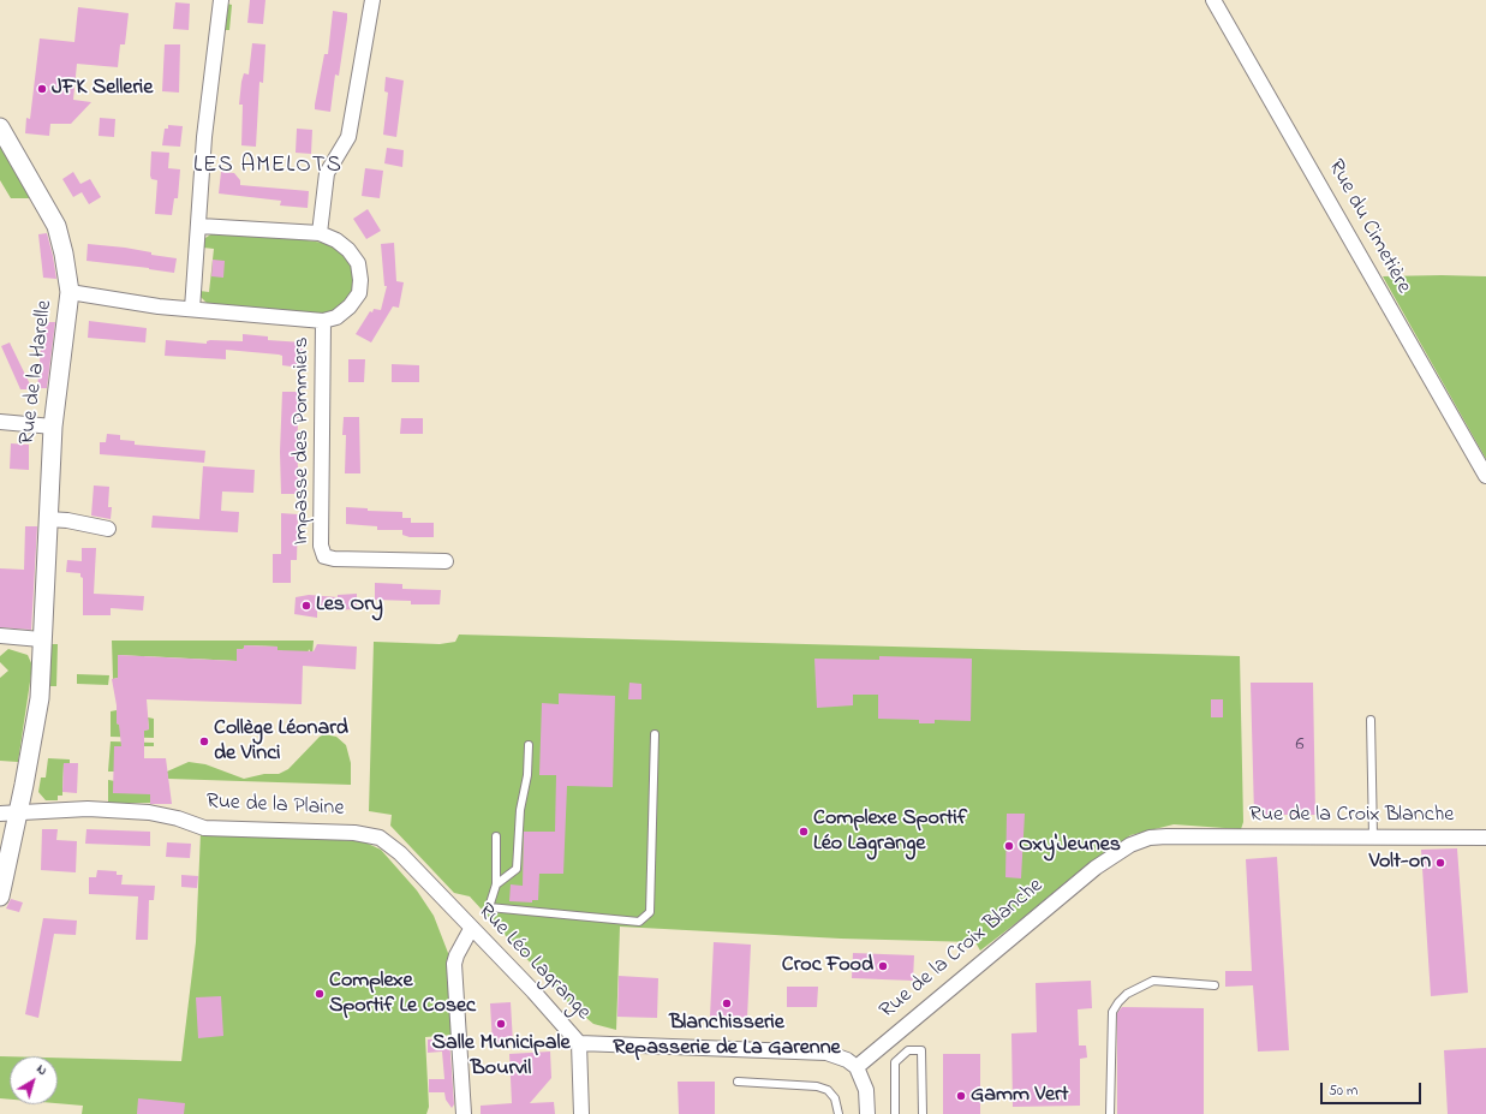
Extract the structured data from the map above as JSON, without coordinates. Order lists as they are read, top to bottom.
{
  "streets": {
    "street": [
      "Rue du Cimetière",
      "Rue de la Harelle",
      "Impasse des Pommiers",
      "Rue de la Plaine",
      "Rue de la Croix Blanche",
      "Rue Léo Lagrange"
    ]
  },
  "crossings": [
    ["Rue de la Harelle", "Rue de la Plaine"],
    ["Rue de la Plaine", "Rue Léo Lagrange"]
  ],
  "districts": ["LES AMELOTS"],
  "places": [
    "JFK Sellerie",
    "Les Ory",
    "Collège Léonard de Vinci",
    "Complexe Sportif Léo Lagrange",
    "Oxy'Jeunes",
    "Volt-on",
    "Croc Food",
    "Complexe Sportif Le Cosec",
    "Blanchisserie Repasserie de La Garenne",
    "Salle Municipale Bourvil",
    "Gamm Vert"
  ],
  "house_numbers": ["6"],
  "scale_bar": "50 m",
  "north": "top right"
}
